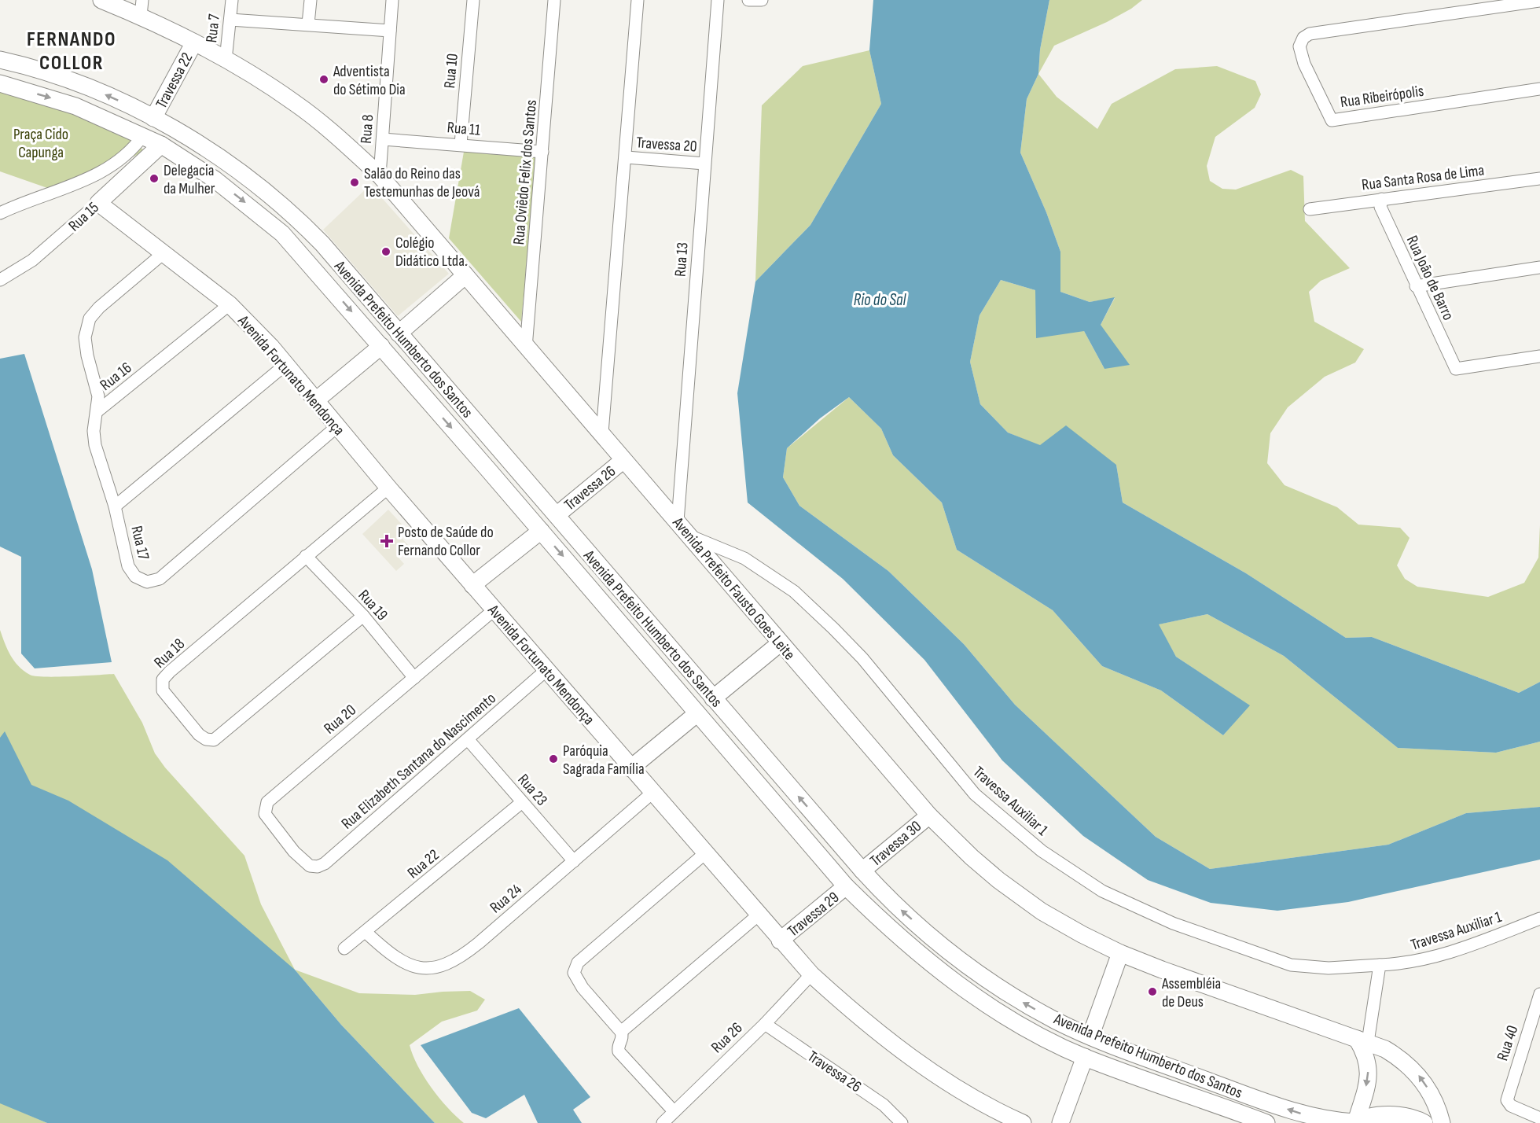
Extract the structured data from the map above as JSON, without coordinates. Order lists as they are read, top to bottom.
{
  "streets": {
    "street": [
      "Rua 7",
      "Rua 10",
      "Travessa 22",
      "Rua Ribeirópolis",
      "Rua 11",
      "Rua 8",
      "Travessa 20",
      "Rua Oviêdo Felix dos Santos",
      "Rua Santa Rosa de Lima",
      "Rua 15",
      "Rua 13",
      "Rua João de Barro",
      "Avenida Prefeito Humberto dos Santos",
      "Avenida Fortunato Mendonça",
      "Rua 16",
      "Travessa 26",
      "Rua 17",
      "Avenida Prefeito Fausto Goes Leite",
      "Rua 19",
      "Rua 18",
      "Rua 20",
      "Rua Elizabeth Santana do Nascimento",
      "Rua 23",
      "Travessa Auxiliar 1",
      "Travessa 30",
      "Rua 22",
      "Rua 24",
      "Travessa 29",
      "Rua 26",
      "Rua 40"
    ]
  },
  "crossings": [
    ["Rua 7", "Avenida Prefeito Fausto Goes Leite"],
    ["Rua 10", "Rua 11"],
    ["Travessa 22", "Avenida Prefeito Humberto dos Santos"],
    ["Travessa 22", "Avenida Prefeito Fausto Goes Leite"],
    ["Rua 11", "Rua 8"],
    ["Rua 11", "Rua Oviêdo Felix dos Santos"],
    ["Rua 8", "Avenida Prefeito Fausto Goes Leite"],
    ["Travessa 20", "Rua 13"],
    ["Rua Oviêdo Felix dos Santos", "Avenida Prefeito Fausto Goes Leite"],
    ["Rua Santa Rosa de Lima", "Rua João de Barro"],
    ["Rua 15", "Avenida Prefeito Humberto dos Santos"],
    ["Rua 15", "Avenida Fortunato Mendonça"],
    ["Rua 13", "Avenida Prefeito Fausto Goes Leite"],
    ["Avenida Prefeito Humberto dos Santos", "Travessa 26"],
    ["Avenida Prefeito Humberto dos Santos", "Travessa 30"],
    ["Avenida Prefeito Humberto dos Santos", "Travessa 29"],
    ["Avenida Fortunato Mendonça", "Rua 16"],
    ["Avenida Fortunato Mendonça", "Rua 17"],
    ["Avenida Fortunato Mendonça", "Rua 18"],
    ["Avenida Fortunato Mendonça", "Rua 20"],
    ["Avenida Fortunato Mendonça", "Rua Elizabeth Santana do Nascimento"],
    ["Avenida Fortunato Mendonça", "Rua 24"],
    ["Avenida Fortunato Mendonça", "Travessa 29"],
    ["Avenida Fortunato Mendonça", "Rua 26"],
    ["Rua 16", "Rua 17"],
    ["Travessa 26", "Avenida Prefeito Fausto Goes Leite"],
    ["Travessa 26", "Rua 26"],
    ["Avenida Prefeito Fausto Goes Leite", "Travessa Auxiliar 1"],
    ["Avenida Prefeito Fausto Goes Leite", "Travessa 30"],
    ["Rua 19", "Rua 18"],
    ["Rua 19", "Rua 20"],
    ["Rua 20", "Rua Elizabeth Santana do Nascimento"],
    ["Rua Elizabeth Santana do Nascimento", "Rua 23"],
    ["Rua 23", "Rua 22"],
    ["Rua 23", "Rua 24"],
    ["Rua 22", "Rua 24"]
  ],
  "districts": ["FERNANDO COLLOR"],
  "water": ["Rio do Sal"],
  "parks": ["Praça Cido Capunga"],
  "places": {
    "other": [
      "Adventista do Sétimo Dia",
      "Delegacia da Mulher",
      "Salão do Reino das Testemunhas de Jeová",
      "Colégio Didático Ltda.",
      "Paróquia Sagrada Família",
      "Assembléia de Deus"
    ],
    "health": ["Posto de Saúde do Fernando Collor"]
  }
}
